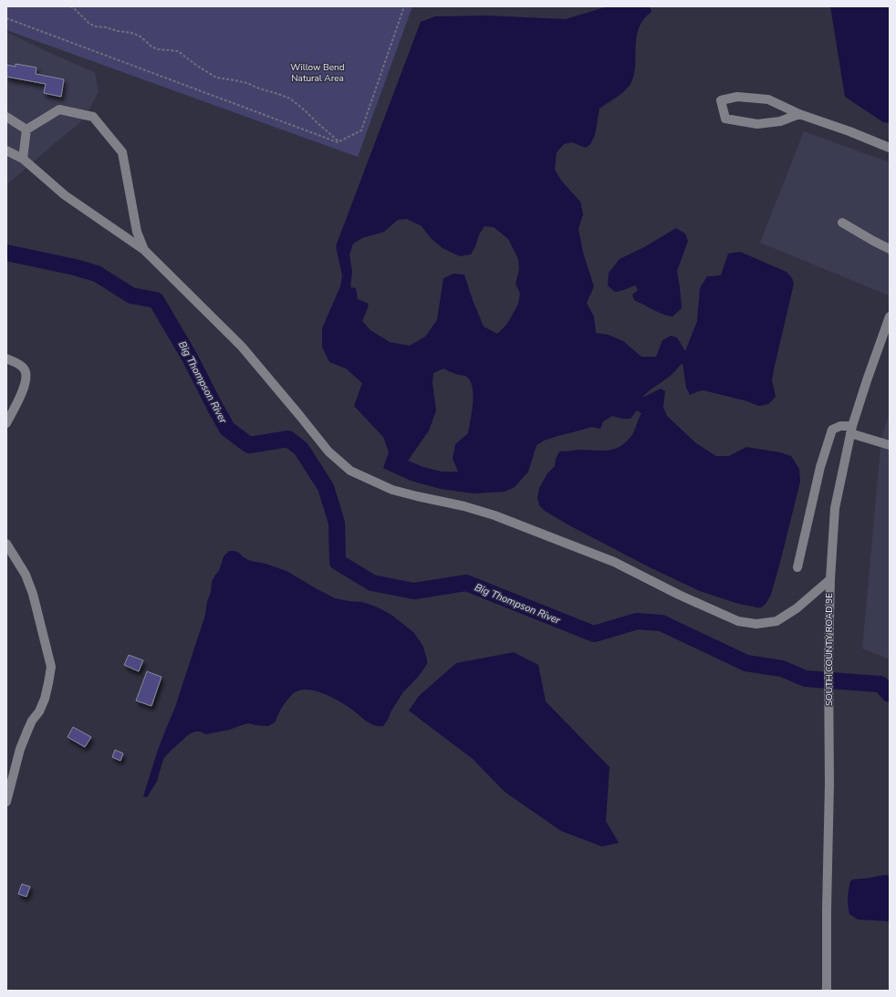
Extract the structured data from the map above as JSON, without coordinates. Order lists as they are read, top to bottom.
{
  "streets": {
    "street": ["SOUTH COUNTY ROAD 9E"]
  },
  "water": ["Big Thompson River"],
  "parks": ["Willow Bend Natural Area"]
}
